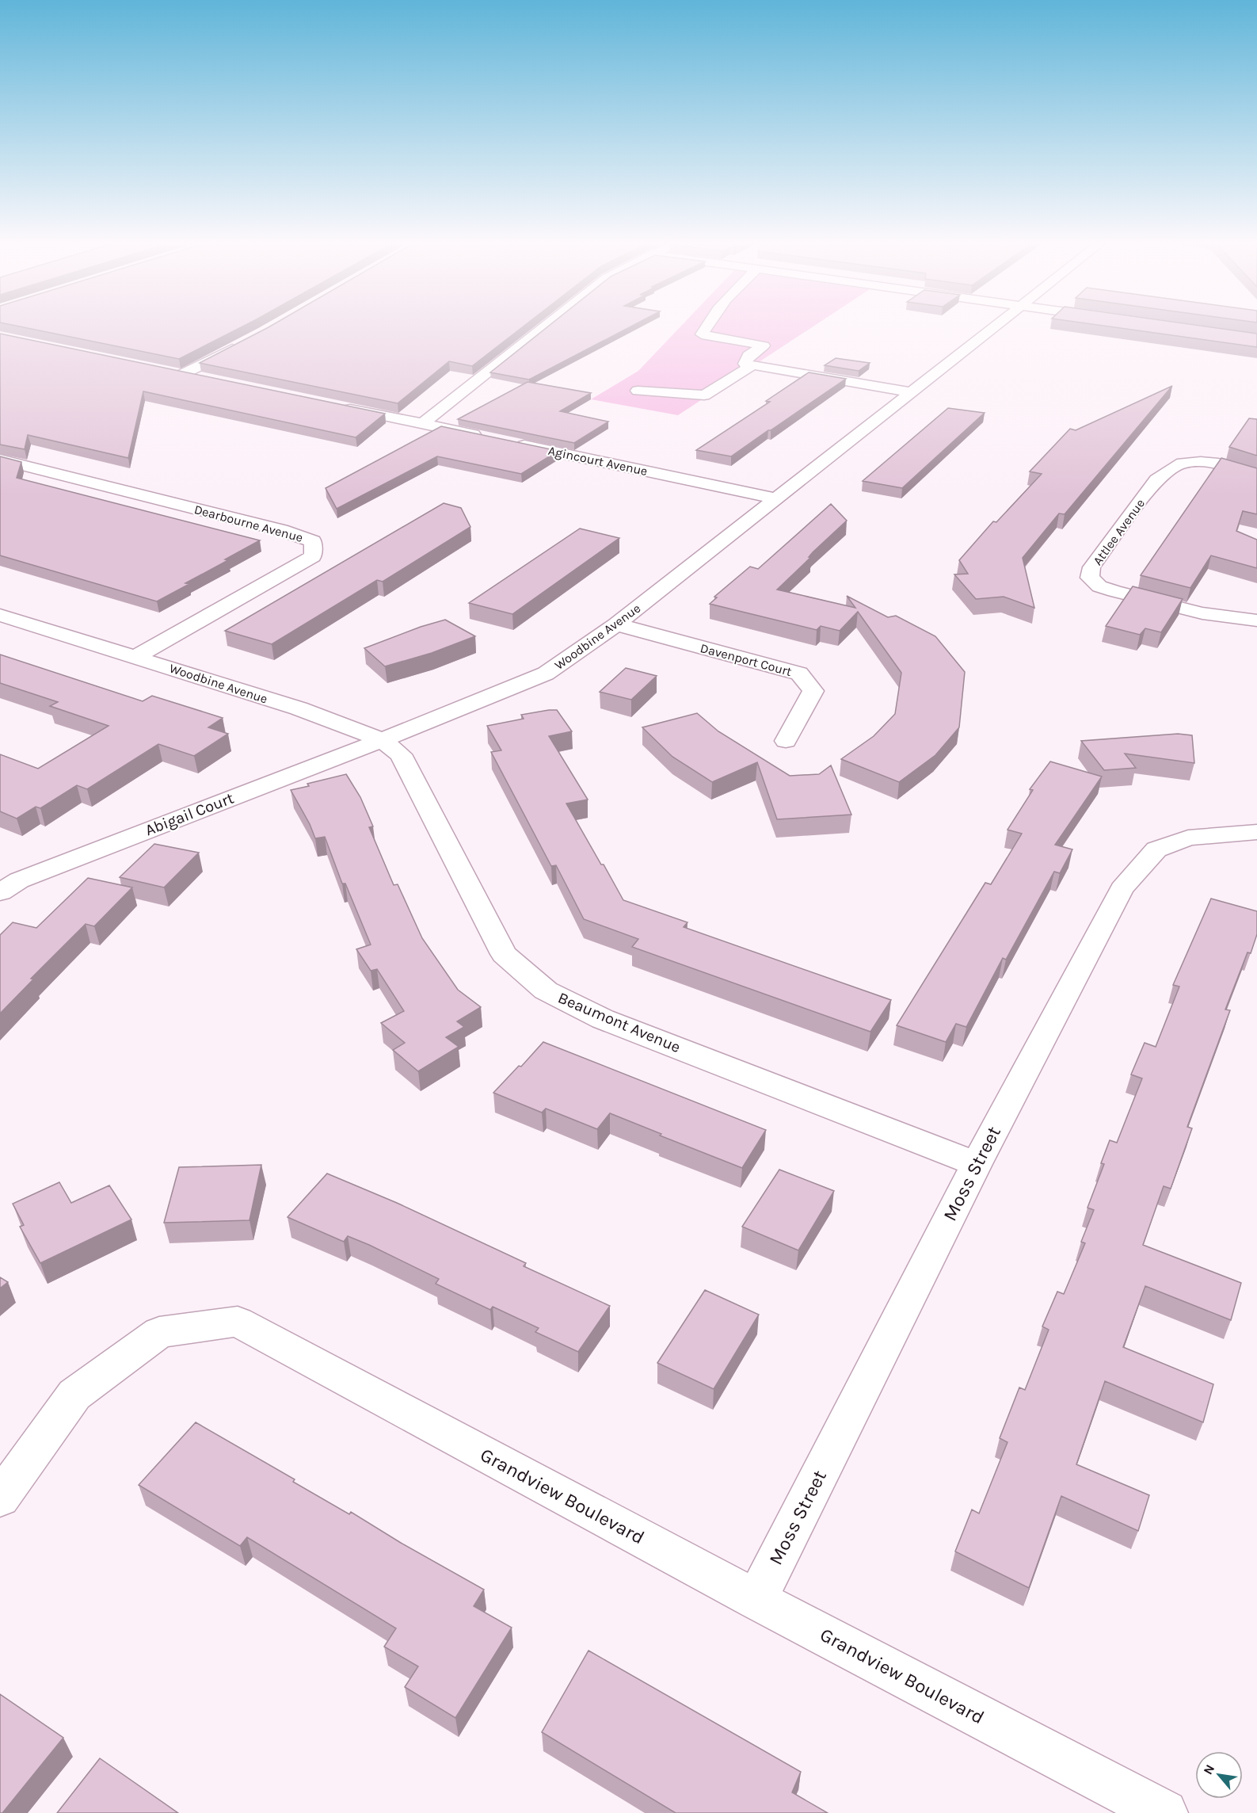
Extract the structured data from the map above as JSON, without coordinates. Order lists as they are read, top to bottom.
{
  "streets": {
    "street": [
      "Agincourt Avenue",
      "Dearbourne Avenue",
      "Attlee Avenue",
      "Woodbine Avenue",
      "Davenport Court",
      "Abigail Court",
      "Beaumont Avenue",
      "Moss Street",
      "Grandview Boulevard"
    ]
  },
  "crossings": [
    ["Agincourt Avenue", "Woodbine Avenue"],
    ["Dearbourne Avenue", "Woodbine Avenue"],
    ["Woodbine Avenue", "Davenport Court"],
    ["Woodbine Avenue", "Abigail Court"],
    ["Woodbine Avenue", "Beaumont Avenue"],
    ["Abigail Court", "Beaumont Avenue"],
    ["Beaumont Avenue", "Moss Street"],
    ["Moss Street", "Grandview Boulevard"]
  ],
  "north": "top left"
}
